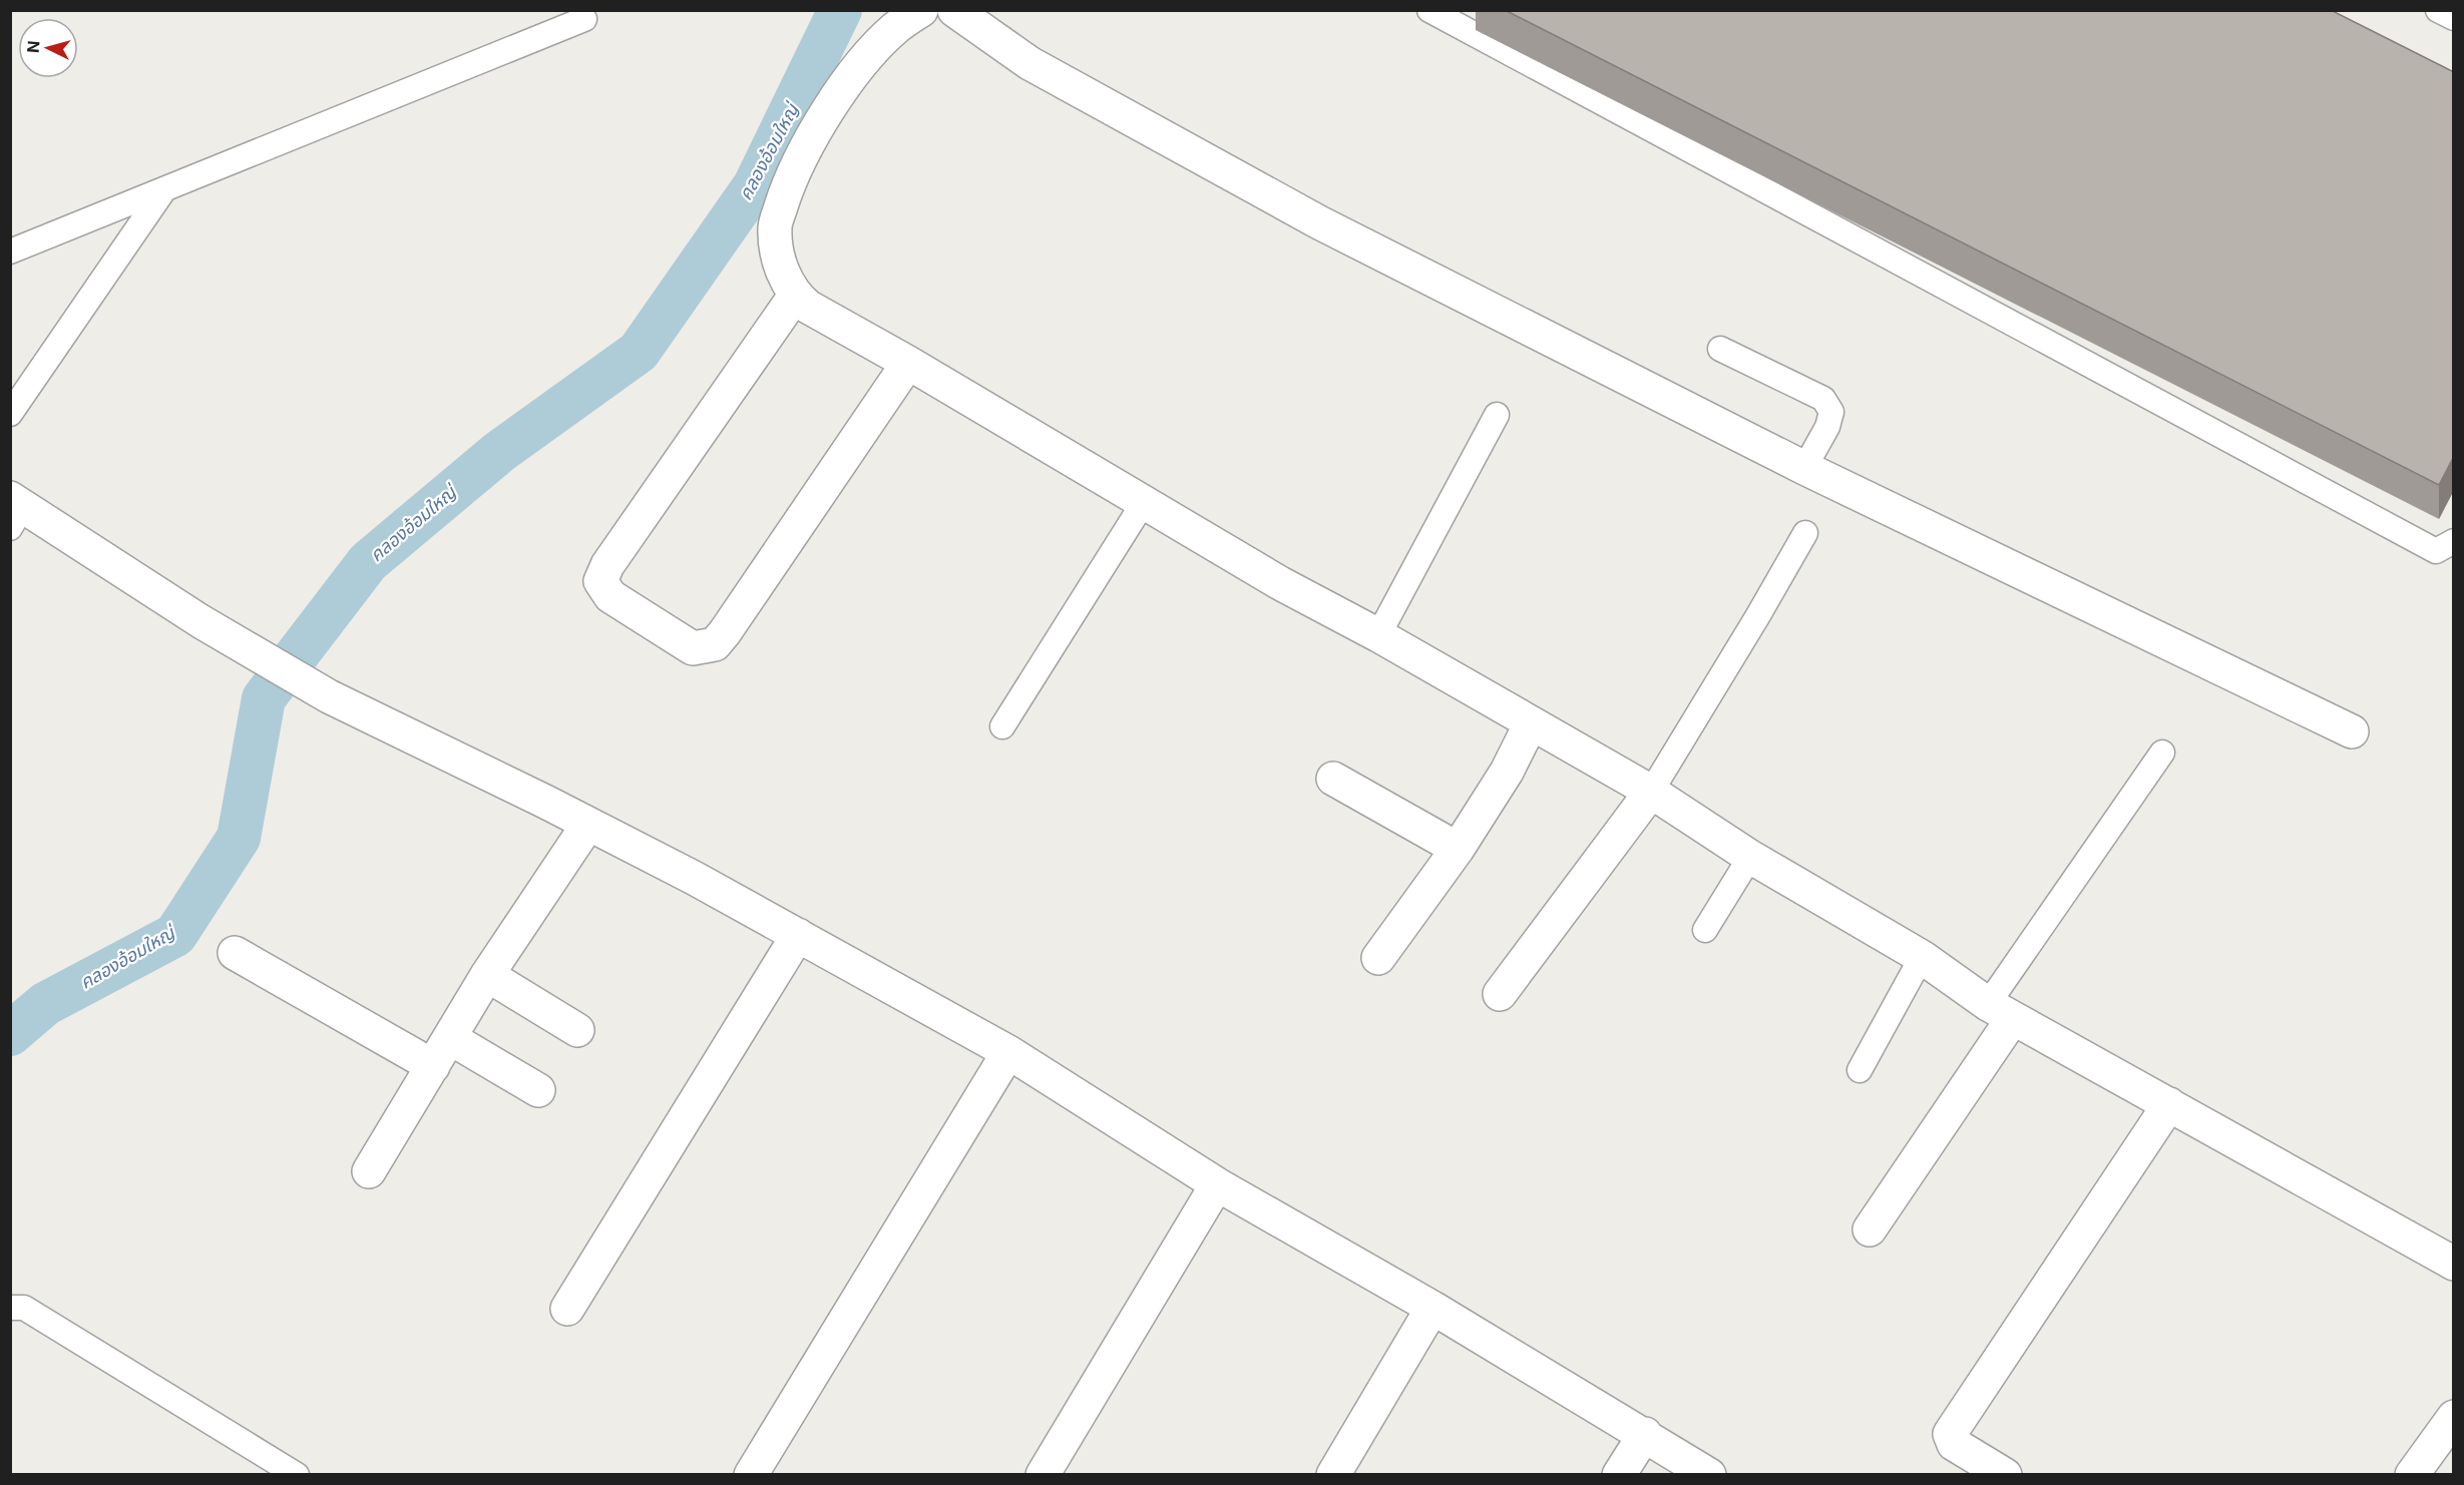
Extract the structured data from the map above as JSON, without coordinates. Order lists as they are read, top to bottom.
{
  "water": ["คลองอ้อมใหญ่"],
  "north": "left"
}
